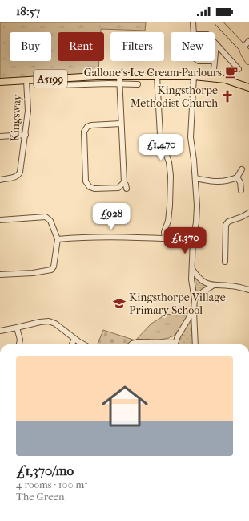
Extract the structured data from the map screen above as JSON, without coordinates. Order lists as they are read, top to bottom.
{
  "streets": {
    "main road": ["A5199"],
    "street": ["Kingsway"]
  },
  "crossings": [
    ["A5199", "Kingsway"]
  ],
  "places": {
    "cafe": ["Gallone's Ice Cream Parlours"],
    "church": ["Kingsthorpe Methodist Church"],
    "school or university": ["Kingsthorpe Village Primary School"]
  },
  "page": {
    "status": "18:57",
    "chip": [
      "Buy",
      "Rent",
      "Filters",
      "New"
    ],
    "price": ["£1,470", "£928", "£1,370"],
    "list": [
      {
        "name": "£1,370/mo",
        "note": "4 rooms · 100 m² · The Green"
      }
    ]
  }
}
